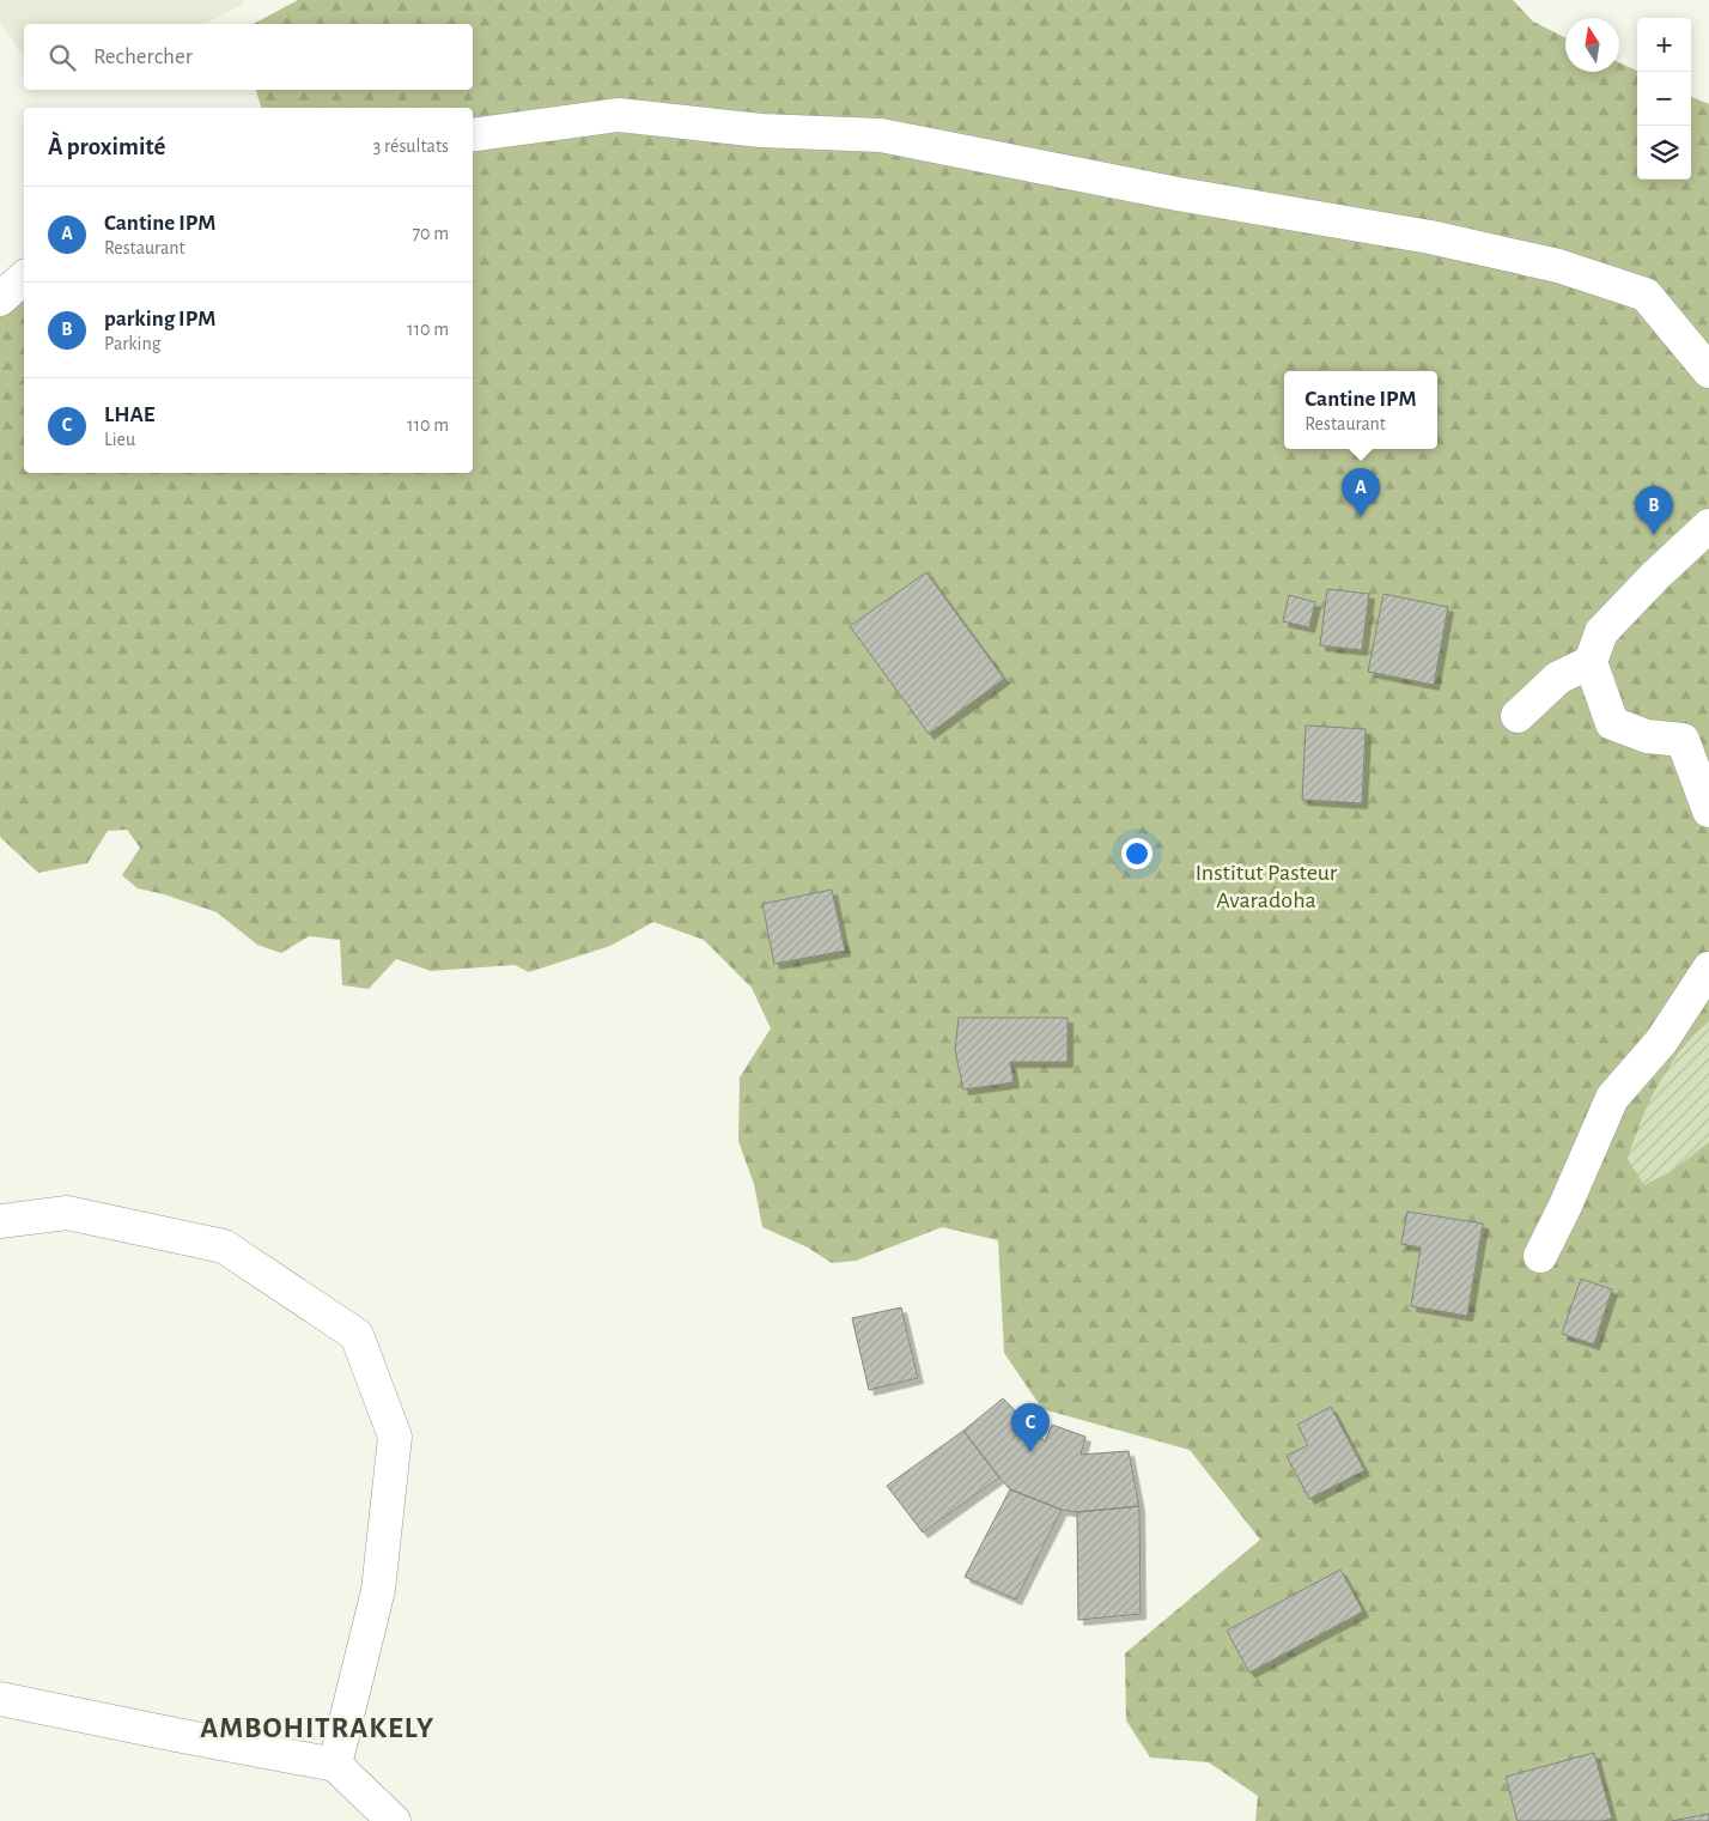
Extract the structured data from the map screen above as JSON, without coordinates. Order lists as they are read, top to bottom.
{
  "districts": ["AMBOHITRAKELY"],
  "parks": ["Institut Pasteur Avaradoha"],
  "north": "top",
  "page": {
    "map_buttons": ["+", "−"],
    "search": "Rechercher",
    "heading": ["À proximité", "3 résultats"],
    "list": [
      {
        "mark": "A",
        "name": "Cantine IPM",
        "note": "Restaurant",
        "value": "70 m"
      },
      {
        "mark": "B",
        "name": "parking IPM",
        "note": "Parking",
        "value": "110 m"
      },
      {
        "mark": "C",
        "name": "LHAE",
        "note": "Lieu",
        "value": "110 m"
      }
    ],
    "popup": ["Cantine IPM", "Restaurant"],
    "pins": ["A", "B", "C"]
  }
}
